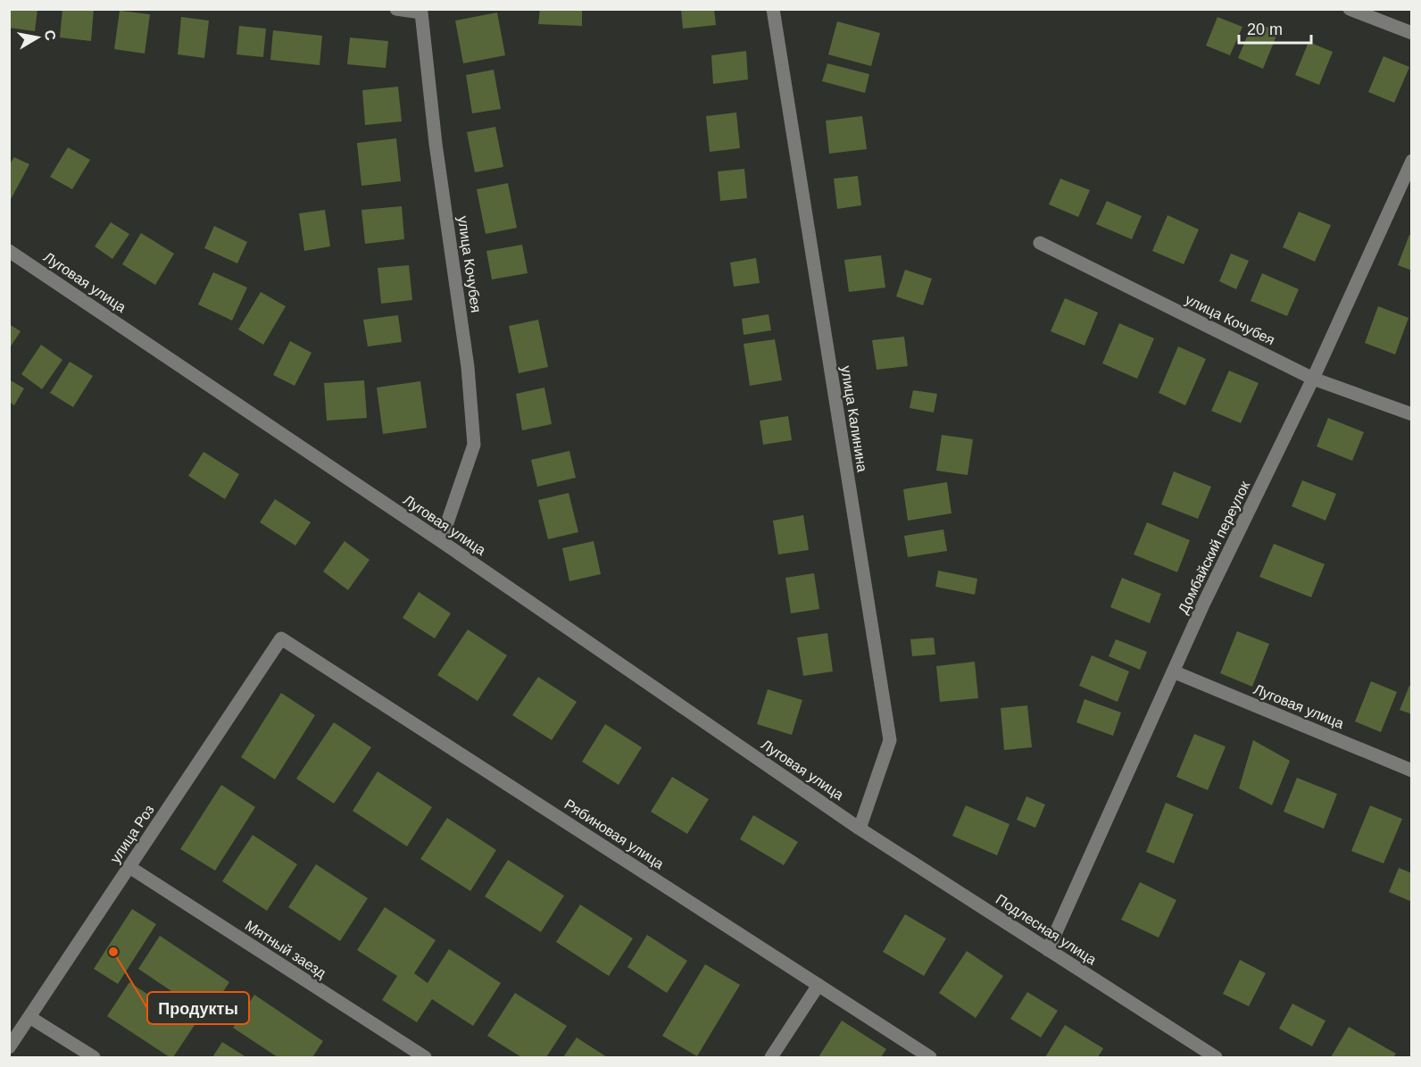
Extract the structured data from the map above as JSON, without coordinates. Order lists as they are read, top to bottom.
{
  "streets": {
    "street": [
      "улица Кочубея",
      "Луговая улица",
      "улица Калинина",
      "Домбайский переулок",
      "улица Роз",
      "Рябиновая улица",
      "Подлесная улица",
      "Мятный заезд"
    ]
  },
  "crossings": [
    ["улица Кочубея", "Луговая улица"],
    ["улица Кочубея", "Домбайский переулок"],
    ["Луговая улица", "улица Калинина"],
    ["Луговая улица", "Домбайский переулок"],
    ["Луговая улица", "Подлесная улица"],
    ["улица Калинина", "Подлесная улица"],
    ["Домбайский переулок", "Подлесная улица"],
    ["улица Роз", "Рябиновая улица"],
    ["улица Роз", "Мятный заезд"]
  ],
  "places": ["Продукты"],
  "scale_bar": "20 m",
  "north": "right"
}
